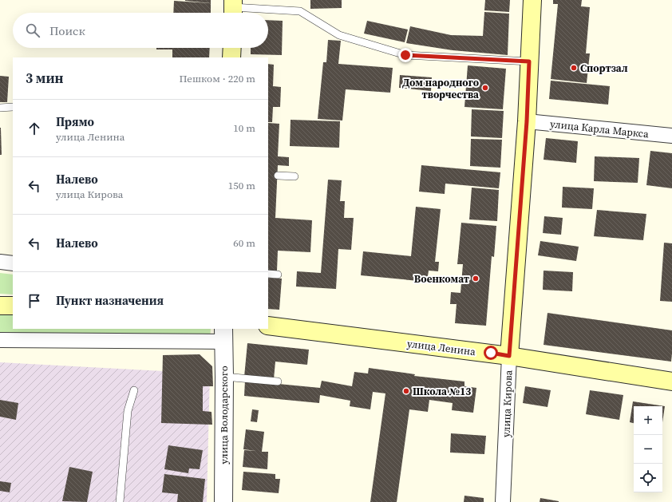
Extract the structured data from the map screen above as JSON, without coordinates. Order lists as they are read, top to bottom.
{
  "streets": {
    "main road": ["улица Ленина", "улица Кирова"],
    "street": ["улица Карла Маркса", "улица Володарского"]
  },
  "crossings": [
    ["улица Карла Маркса", "улица Кирова"],
    ["улица Ленина", "улица Кирова"]
  ],
  "places": [
    "Спортзал",
    "Дом народного творчества",
    "Военкомат",
    "Школа №13"
  ],
  "page": {
    "search": "Поиск",
    "heading": ["3 мин", "Пешком · 220 m"],
    "list": [
      ["Прямо", "улица Ленина", "10 m"],
      ["Налево", "улица Кирова", "150 m"],
      ["Налево", "60 m"],
      "Пункт назначения"
    ],
    "map_buttons": ["+", "−"]
  }
}
